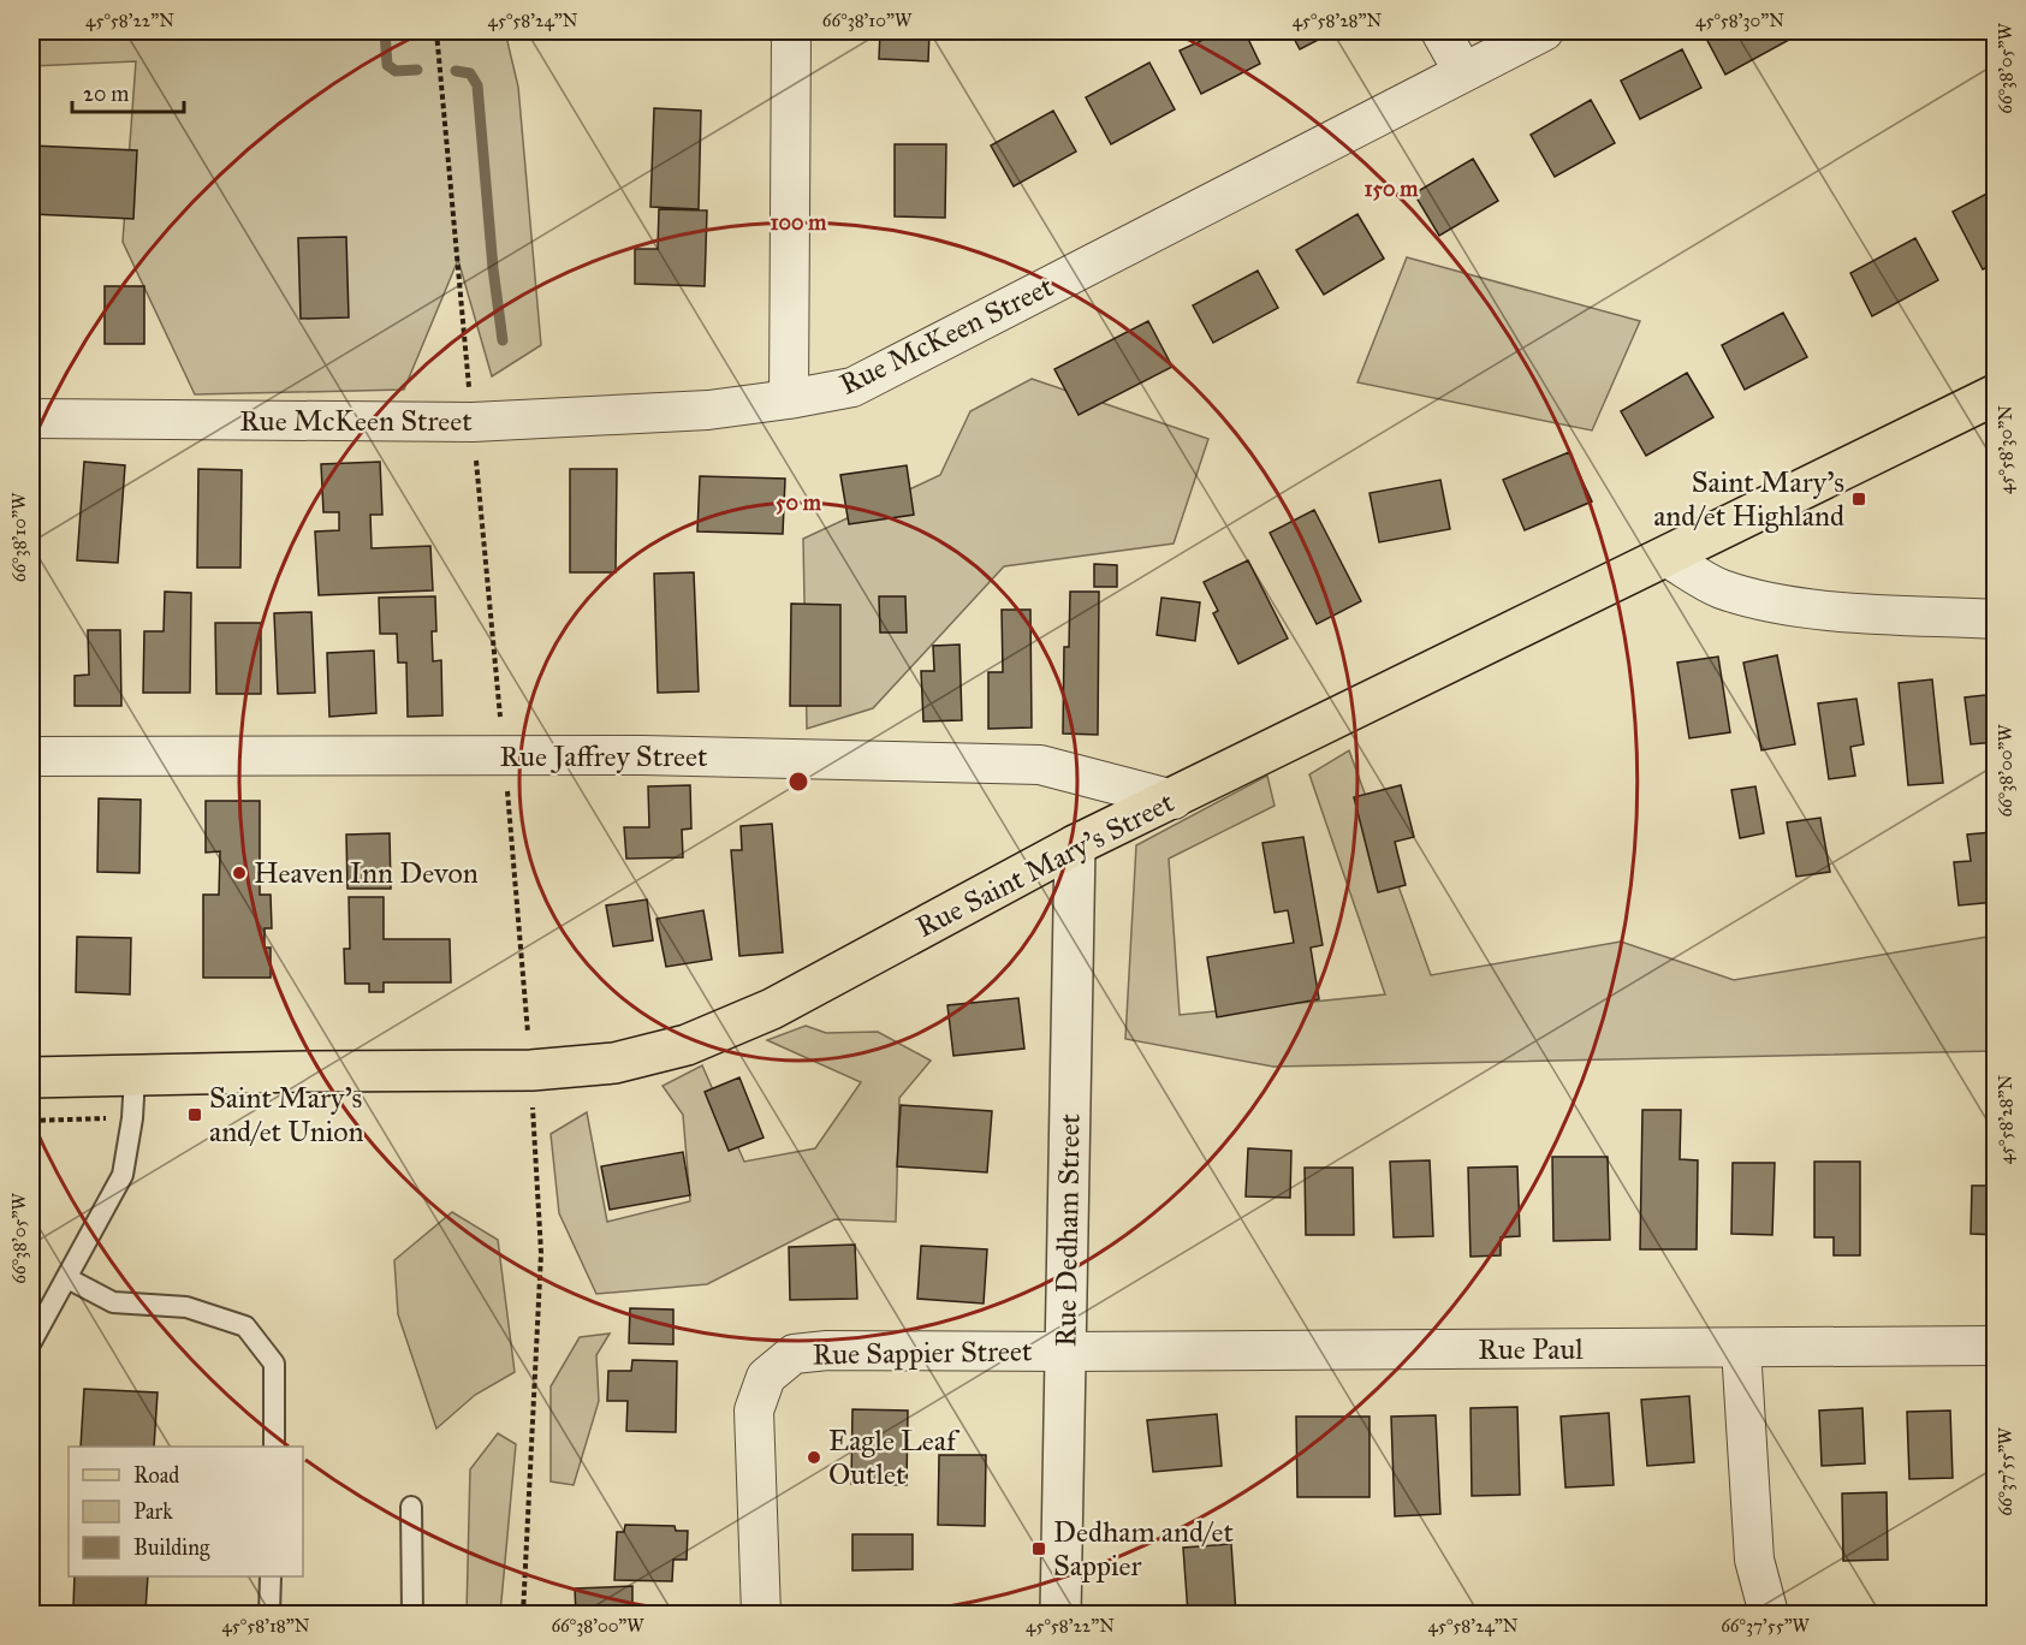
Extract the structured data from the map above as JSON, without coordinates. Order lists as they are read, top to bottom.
{
  "streets": {
    "main road": ["Rue Saint Mary's Street"],
    "street": [
      "Rue McKeen Street",
      "Rue Jaffrey Street",
      "Rue Dedham Street",
      "Rue Paul",
      "Rue Sappier Street"
    ]
  },
  "crossings": [
    ["Rue Jaffrey Street", "Rue Saint Mary's Street"],
    ["Rue Saint Mary's Street", "Rue Dedham Street"],
    ["Rue Dedham Street", "Rue Paul"],
    ["Rue Dedham Street", "Rue Sappier Street"],
    ["Rue Paul", "Rue Sappier Street"]
  ],
  "places": {
    "transit": ["Saint Mary's and/et Highland", "Saint Mary's and/et Union", "Dedham and/et Sappier"],
    "other": ["Heaven Inn Devon", "Eagle Leaf Outlet"]
  },
  "legend": ["Road", "Park", "Building"],
  "scale_bar": "20 m",
  "coordinates": [
    "45°58'22\"N",
    "45°58'24\"N",
    "66°38'10\"W",
    "45°58'28\"N",
    "45°58'30\"N",
    "66°38'05\"W",
    "66°38'00\"W",
    "66°37'55\"W",
    "45°58'18\"N"
  ],
  "rings": ["150 m", "100 m", "50 m"]
}
